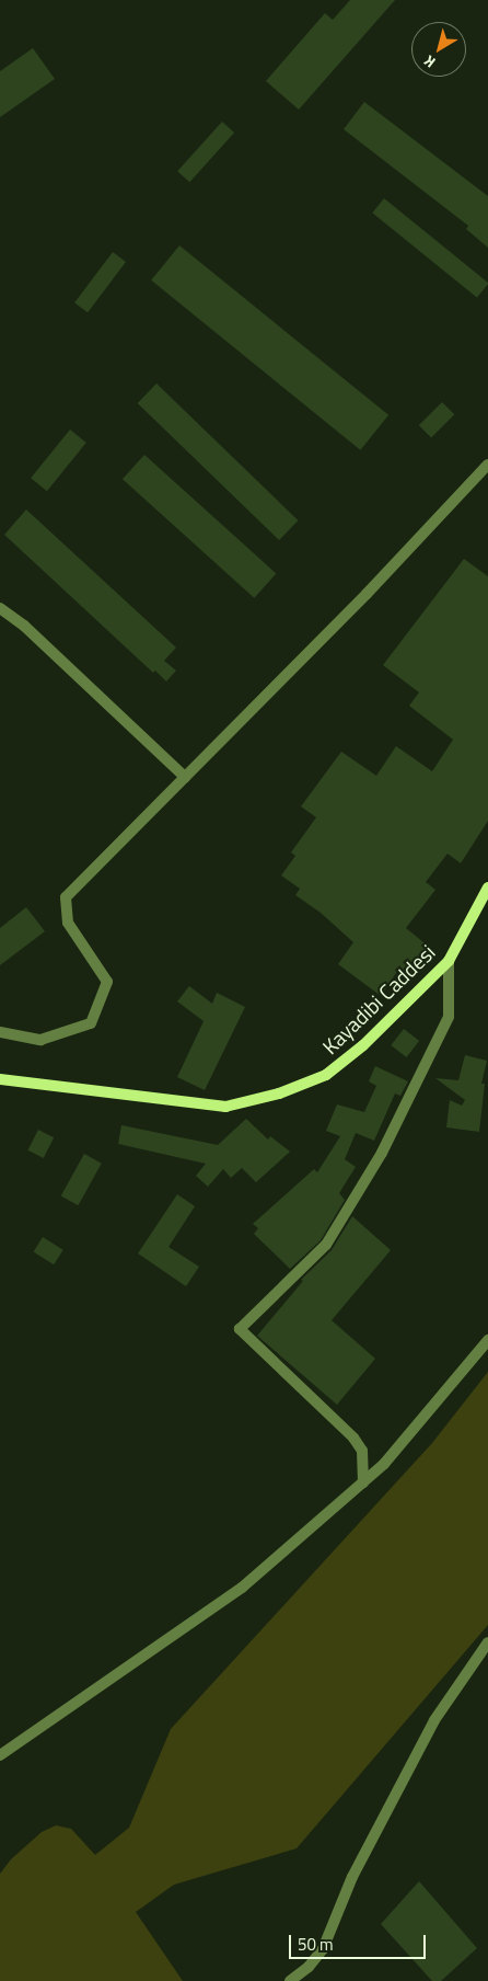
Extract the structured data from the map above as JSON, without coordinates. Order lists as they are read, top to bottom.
{
  "streets": {
    "street": ["Kayadibi Caddesi"]
  },
  "scale_bar": "50 m",
  "north": "bottom left"
}
